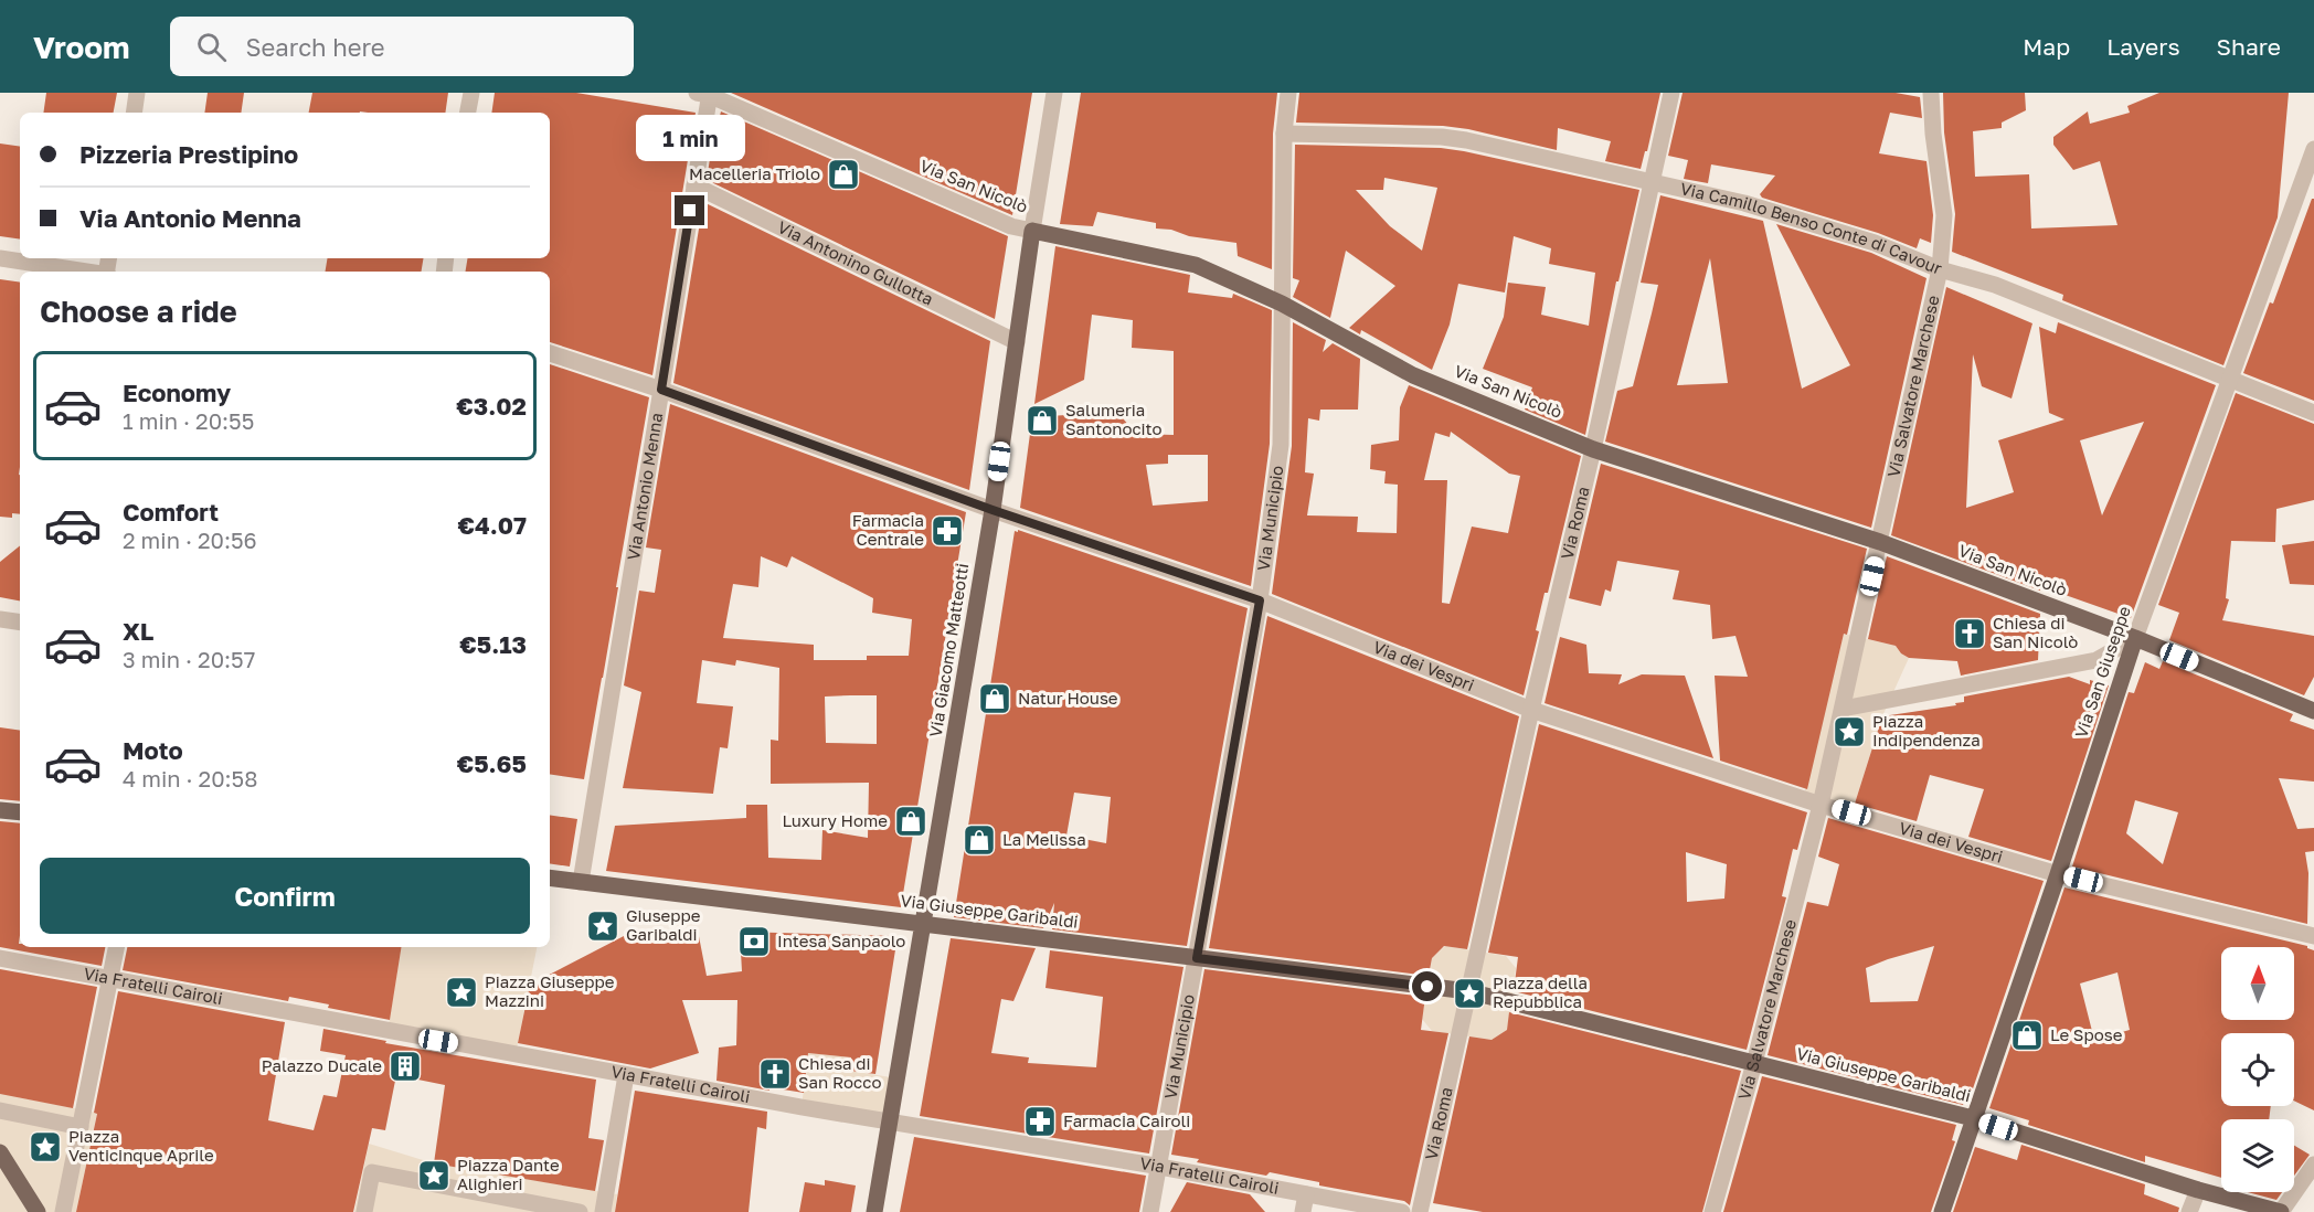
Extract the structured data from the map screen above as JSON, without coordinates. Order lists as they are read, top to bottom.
{
  "streets": {
    "main road": [
      "Via San Nicolò",
      "Via Giacomo Matteotti",
      "Via San Giuseppe",
      "Via Giuseppe Garibaldi"
    ],
    "street": [
      "Via Camillo Benso Conte di Cavour",
      "Via Antonino Gullotta",
      "Via Salvatore Marchese",
      "Via Antonio Menna",
      "Via Municipio",
      "Via Roma",
      "Via dei Vespri",
      "Via Fratelli Cairoli"
    ]
  },
  "crossings": [
    ["Via San Nicolò", "Via Salvatore Marchese"],
    ["Via San Nicolò", "Via Antonio Menna"],
    ["Via San Nicolò", "Via Municipio"],
    ["Via San Nicolò", "Via Roma"],
    ["Via San Nicolò", "Via Giacomo Matteotti"],
    ["Via San Nicolò", "Via San Giuseppe"],
    ["Via Camillo Benso Conte di Cavour", "Via Salvatore Marchese"],
    ["Via Camillo Benso Conte di Cavour", "Via Municipio"],
    ["Via Camillo Benso Conte di Cavour", "Via Roma"],
    ["Via Camillo Benso Conte di Cavour", "Via San Giuseppe"],
    ["Via Antonino Gullotta", "Via Antonio Menna"],
    ["Via Antonino Gullotta", "Via Giacomo Matteotti"],
    ["Via Salvatore Marchese", "Via dei Vespri"],
    ["Via Salvatore Marchese", "Via Giuseppe Garibaldi"],
    ["Via Antonio Menna", "Via dei Vespri"],
    ["Via Antonio Menna", "Via Giuseppe Garibaldi"],
    ["Via Municipio", "Via dei Vespri"],
    ["Via Municipio", "Via Giuseppe Garibaldi"],
    ["Via Municipio", "Via Fratelli Cairoli"],
    ["Via Roma", "Via dei Vespri"],
    ["Via Roma", "Via Giuseppe Garibaldi"],
    ["Via Giacomo Matteotti", "Via dei Vespri"],
    ["Via Giacomo Matteotti", "Via Giuseppe Garibaldi"],
    ["Via Giacomo Matteotti", "Via Fratelli Cairoli"],
    ["Via dei Vespri", "Via San Giuseppe"],
    ["Via San Giuseppe", "Via Giuseppe Garibaldi"]
  ],
  "places": {
    "shop": [
      "Macelleria Triolo",
      "Salumeria Santonocito",
      "Natur House",
      "Luxury Home",
      "La Melissa",
      "Le Spose"
    ],
    "pharmacy": ["Farmacia Centrale", "Farmacia Cairoli"],
    "church": ["Chiesa di San Nicolò", "Chiesa di San Rocco"],
    "place": [
      "Piazza Indipendenza",
      "Giuseppe Garibaldi",
      "Piazza Giuseppe Mazzini",
      "Piazza della Repubblica",
      "Piazza Venticinque Aprile",
      "Piazza Dante Alighieri"
    ],
    "bank": ["Intesa Sanpaolo"],
    "building": ["Palazzo Ducale"]
  },
  "north": "top",
  "page": {
    "header": "Vroom",
    "search": "Search here",
    "nav": ["Map", "Layers", "Share"],
    "banner": ["Pizzeria Prestipino", "Via Antonio Menna"],
    "bubble": "1 min",
    "heading": "Choose a ride",
    "list": [
      {
        "name": "Economy",
        "note": "1 min · 20:55",
        "value": "€3.02"
      },
      {
        "name": "Comfort",
        "note": "2 min · 20:56",
        "value": "€4.07"
      },
      {
        "name": "XL",
        "note": "3 min · 20:57",
        "value": "€5.13"
      },
      {
        "name": "Moto",
        "note": "4 min · 20:58",
        "value": "€5.65"
      }
    ],
    "buttons": "Confirm"
  }
}
